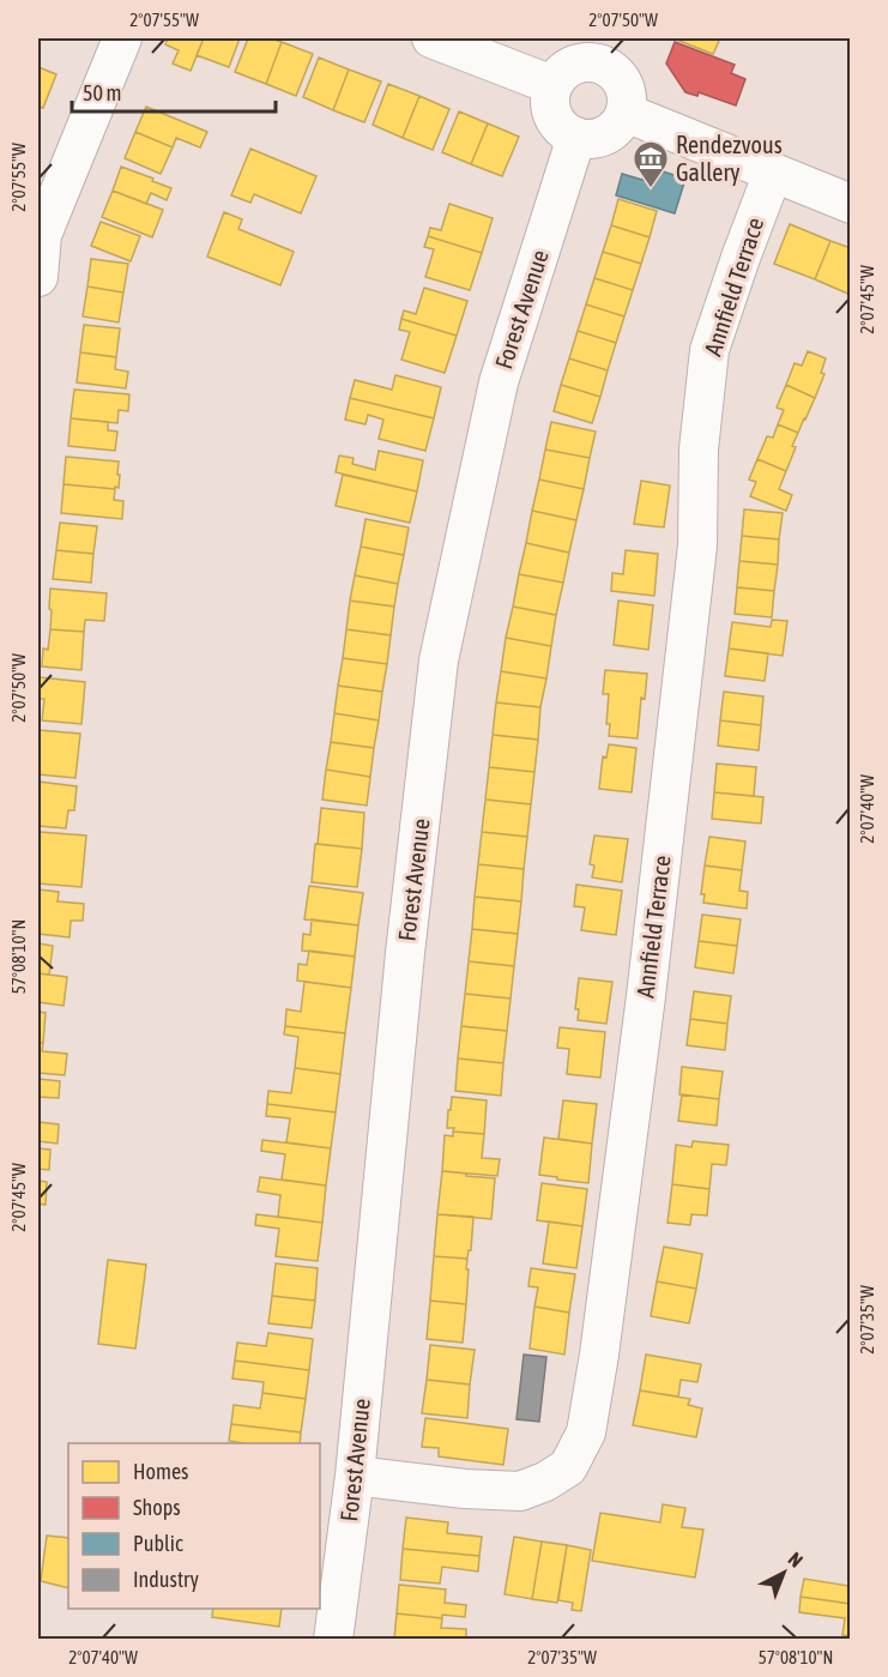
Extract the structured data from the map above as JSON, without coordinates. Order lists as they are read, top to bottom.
{
  "streets": {
    "street": ["Annfield Terrace", "Forest Avenue"]
  },
  "crossings": [
    ["Annfield Terrace", "Forest Avenue"]
  ],
  "places": {
    "museum": ["Rendezvous Gallery"]
  },
  "legend": [
    "Homes",
    "Shops",
    "Public",
    "Industry"
  ],
  "scale_bar": "50 m",
  "north": "top right",
  "coordinates": [
    "2°07'55\"W",
    "2°07'50\"W",
    "2°07'45\"W",
    "2°07'40\"W",
    "57°08'10\"N",
    "2°07'35\"W"
  ]
}
